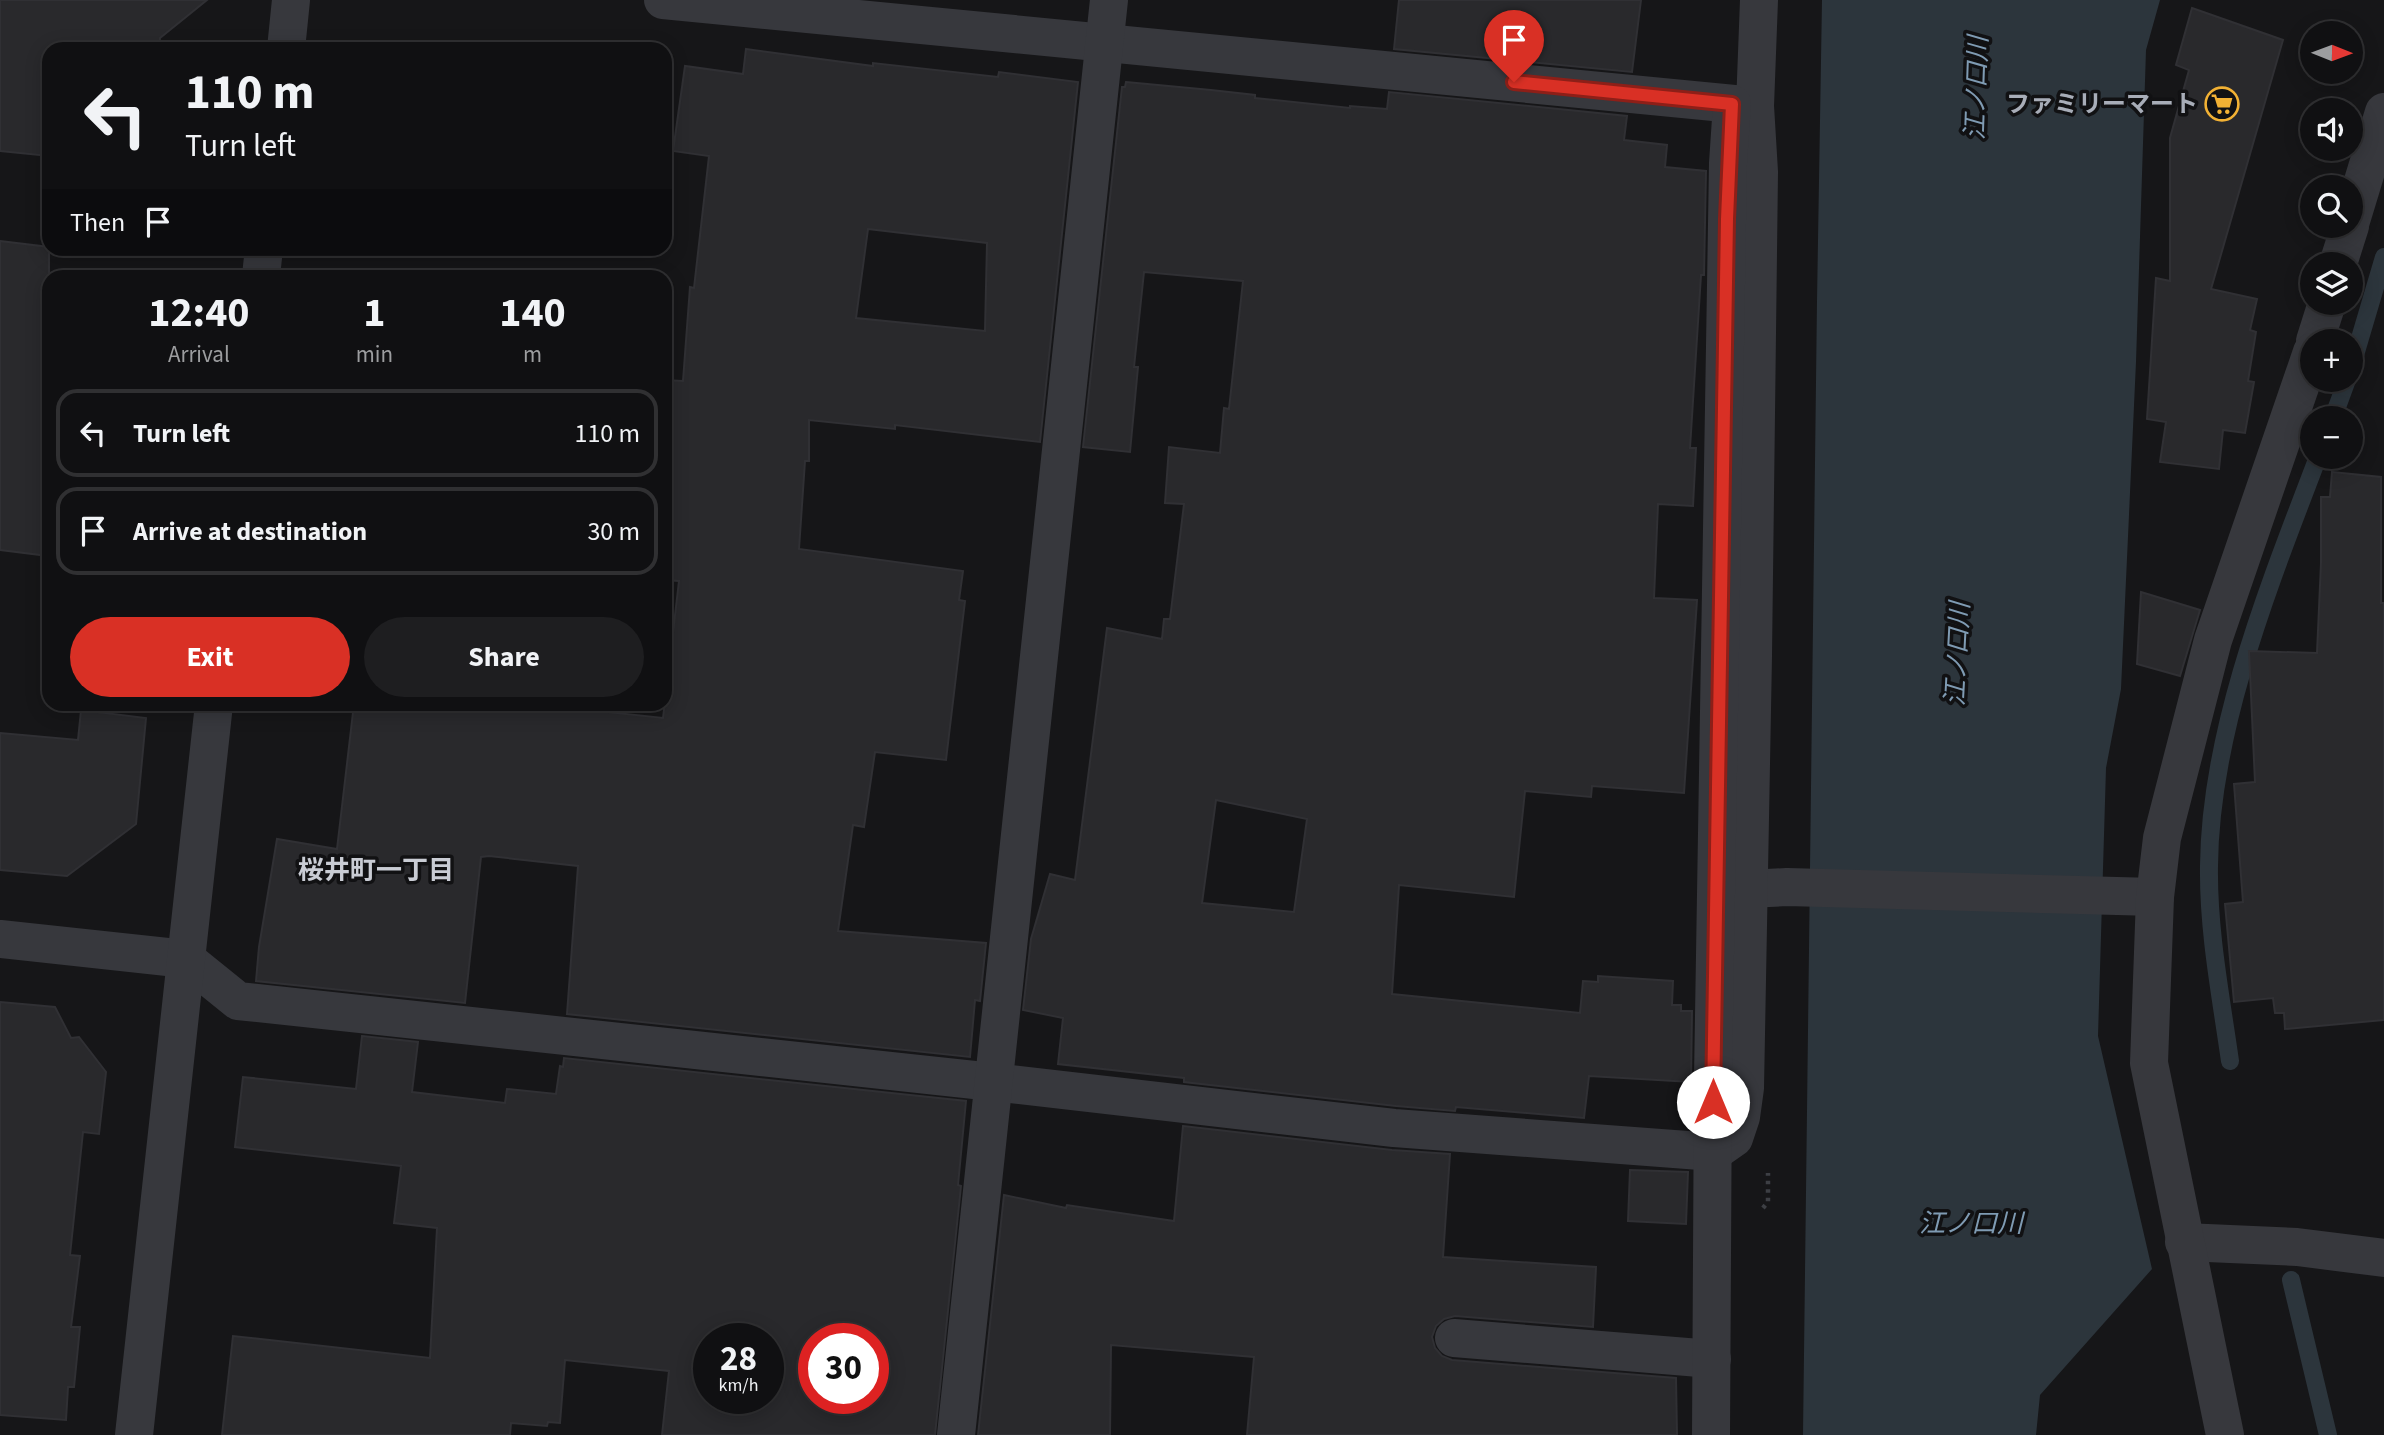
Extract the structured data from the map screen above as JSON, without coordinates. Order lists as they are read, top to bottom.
{
  "districts": ["桜井町一丁目"],
  "water": ["江ノ口川"],
  "places": {
    "supermarket": ["ファミリーマート"]
  },
  "north": "right",
  "page": {
    "map_buttons": ["+", "−"],
    "turn": ["110 m", "Turn left"],
    "then": "Then",
    "eta": [
      "12:40",
      "Arrival",
      "1",
      "min",
      "140",
      "m"
    ],
    "list": [
      {
        "name": "Turn left",
        "value": "110 m"
      },
      {
        "name": "Arrive at destination",
        "value": "30 m"
      }
    ],
    "buttons": ["Exit", "Share"],
    "speed": "28 km/h",
    "limit": "30"
  }
}
